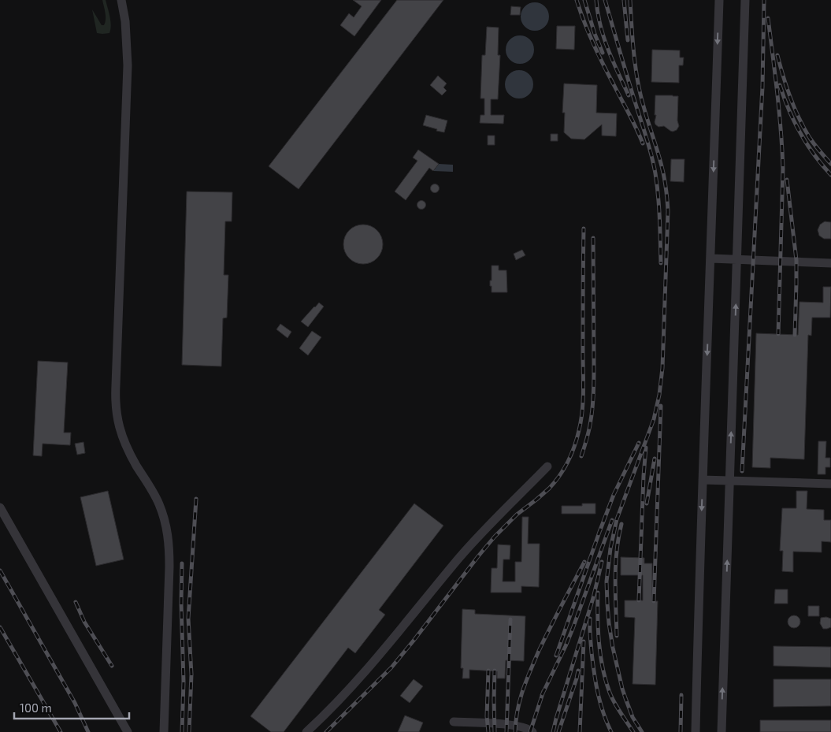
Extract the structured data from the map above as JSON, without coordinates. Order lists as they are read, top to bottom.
{
  "scale_bar": "100 m"
}
